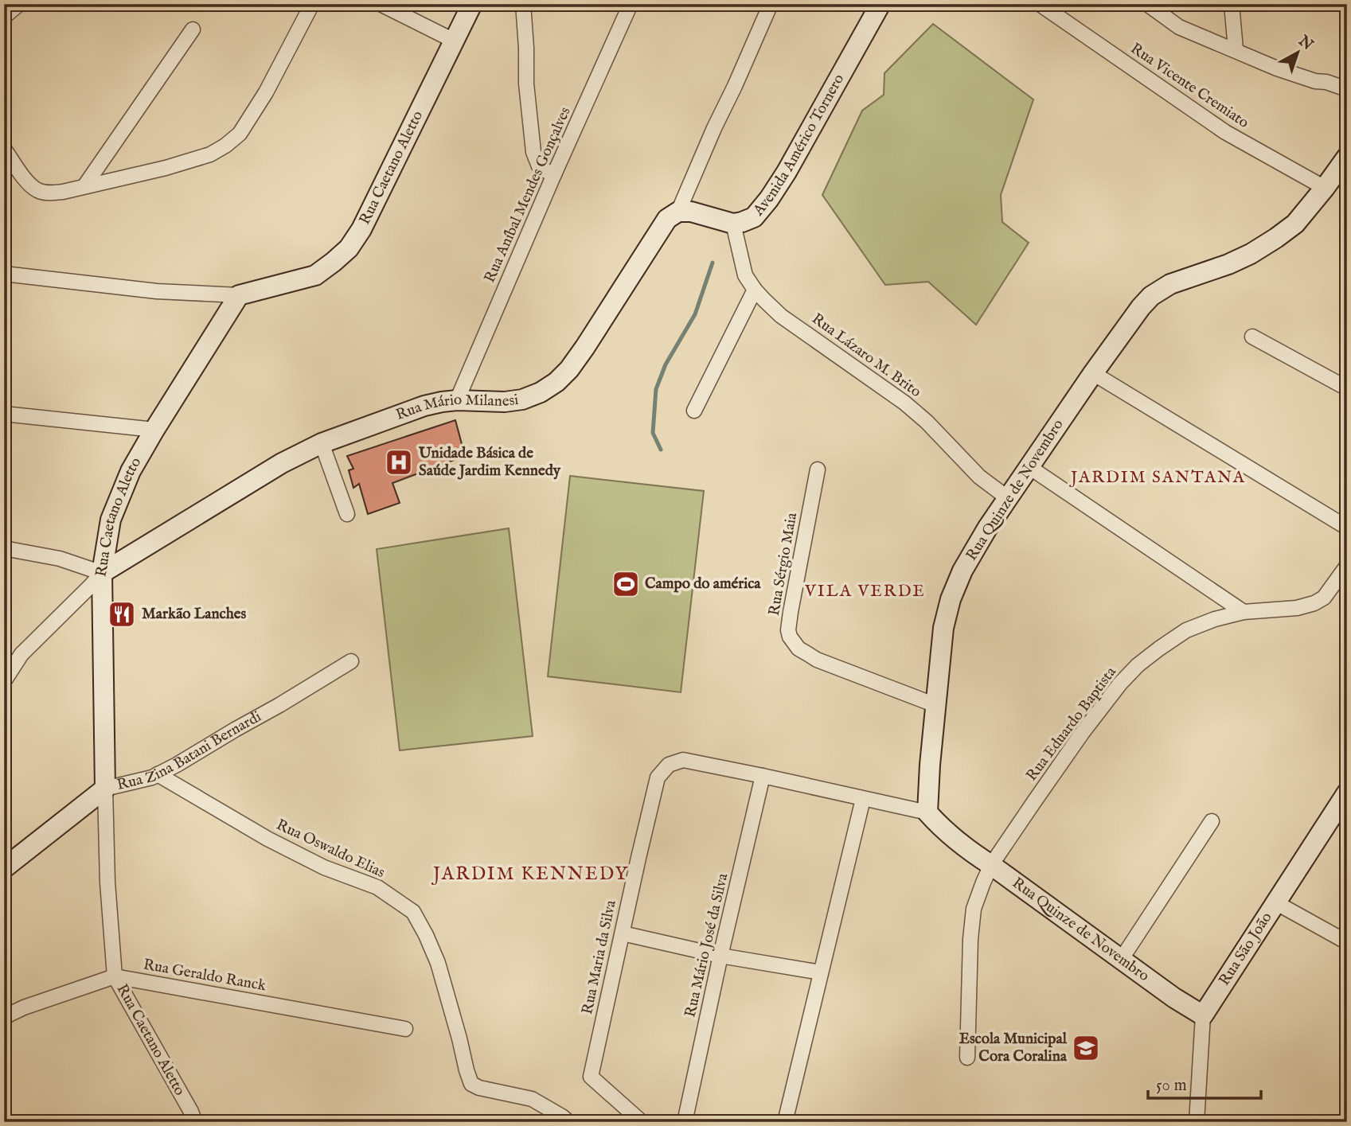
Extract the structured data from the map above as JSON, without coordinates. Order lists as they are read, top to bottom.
{
  "streets": {
    "street": [
      "Rua Vicente Cremiato",
      "Avenida Américo Tornero",
      "Rua Caetano Aletto",
      "Rua Aníbal Mendes Gonçalves",
      "Rua Lázaro M. Brito",
      "Rua Mário Milanesi",
      "Rua Quinze de Novembro",
      "Rua Sérgio Maia",
      "Rua Eduardo Baptista",
      "Rua Zina Batani Bernardi",
      "Rua Oswaldo Elias",
      "Rua Mário José da Silva",
      "Rua São João",
      "Rua Maria da Silva",
      "Rua Geraldo Ranck"
    ]
  },
  "crossings": [
    ["Rua Vicente Cremiato", "Rua Quinze de Novembro"],
    ["Avenida Américo Tornero", "Rua Lázaro M. Brito"],
    ["Avenida Américo Tornero", "Rua Mário Milanesi"],
    ["Rua Caetano Aletto", "Rua Mário Milanesi"],
    ["Rua Caetano Aletto", "Rua Zina Batani Bernardi"],
    ["Rua Caetano Aletto", "Rua Geraldo Ranck"],
    ["Rua Aníbal Mendes Gonçalves", "Rua Mário Milanesi"],
    ["Rua Lázaro M. Brito", "Rua Quinze de Novembro"],
    ["Rua Quinze de Novembro", "Rua Sérgio Maia"],
    ["Rua Quinze de Novembro", "Rua Eduardo Baptista"],
    ["Rua Quinze de Novembro", "Rua São João"],
    ["Rua Zina Batani Bernardi", "Rua Oswaldo Elias"],
    ["Rua Mário José da Silva", "Rua Maria da Silva"]
  ],
  "districts": ["JARDIM SANTANA", "VILA VERDE", "JARDIM KENNEDY"],
  "places": {
    "hospital": ["Unidade Básica de Saúde Jardim Kennedy"],
    "sports": ["Campo do américa"],
    "restaurant": ["Markão Lanches"],
    "school or university": ["Escola Municipal Cora Coralina"]
  },
  "scale_bar": "50 m",
  "north": "top right"
}
